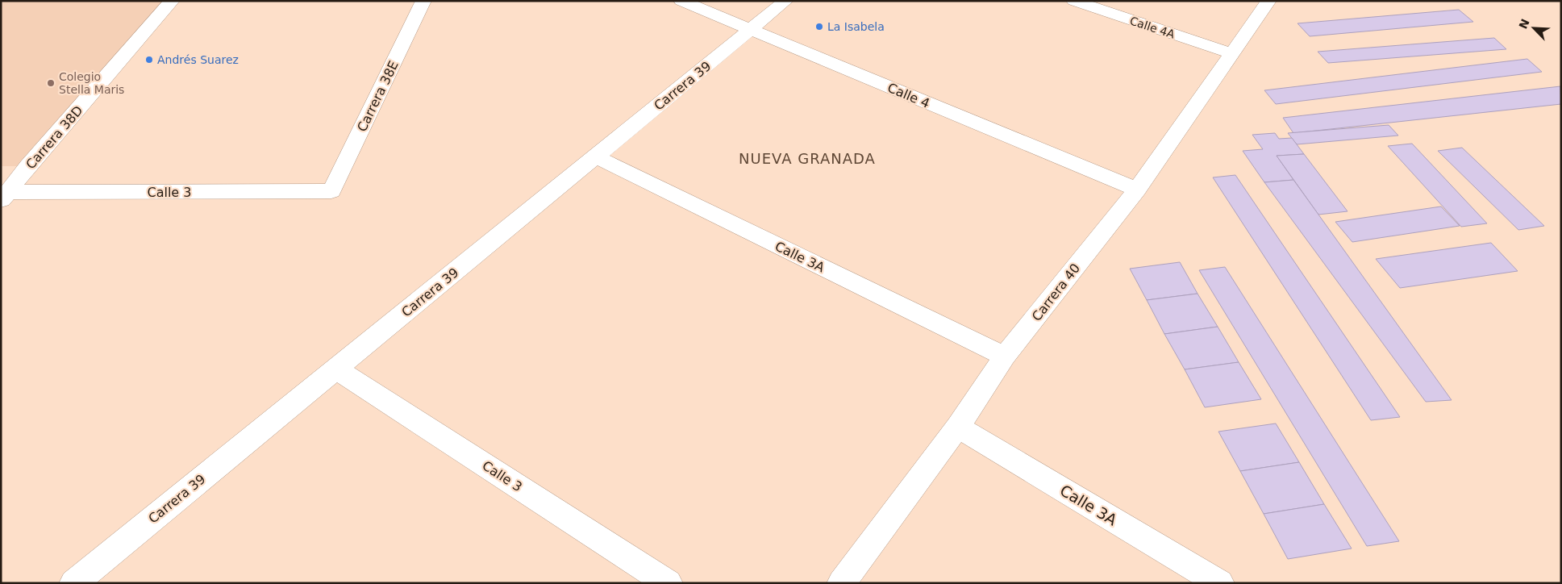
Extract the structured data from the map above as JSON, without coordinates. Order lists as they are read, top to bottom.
{
  "streets": {
    "street": [
      "Calle 4A",
      "Carrera 39",
      "Calle 4",
      "Carrera 38E",
      "Carrera 38D",
      "Calle 3",
      "Calle 3A",
      "Carrera 40"
    ]
  },
  "crossings": [
    ["Calle 4A", "Carrera 40"],
    ["Carrera 39", "Calle 4"],
    ["Carrera 39", "Calle 3"],
    ["Carrera 39", "Calle 3A"],
    ["Calle 4", "Carrera 40"],
    ["Carrera 38E", "Calle 3"],
    ["Carrera 38D", "Calle 3"],
    ["Calle 3A", "Carrera 40"]
  ],
  "districts": ["NUEVA GRANADA"],
  "places": ["La Isabela", "Andrés Suarez", "Colegio Stella Maris"],
  "north": "top left"
}
